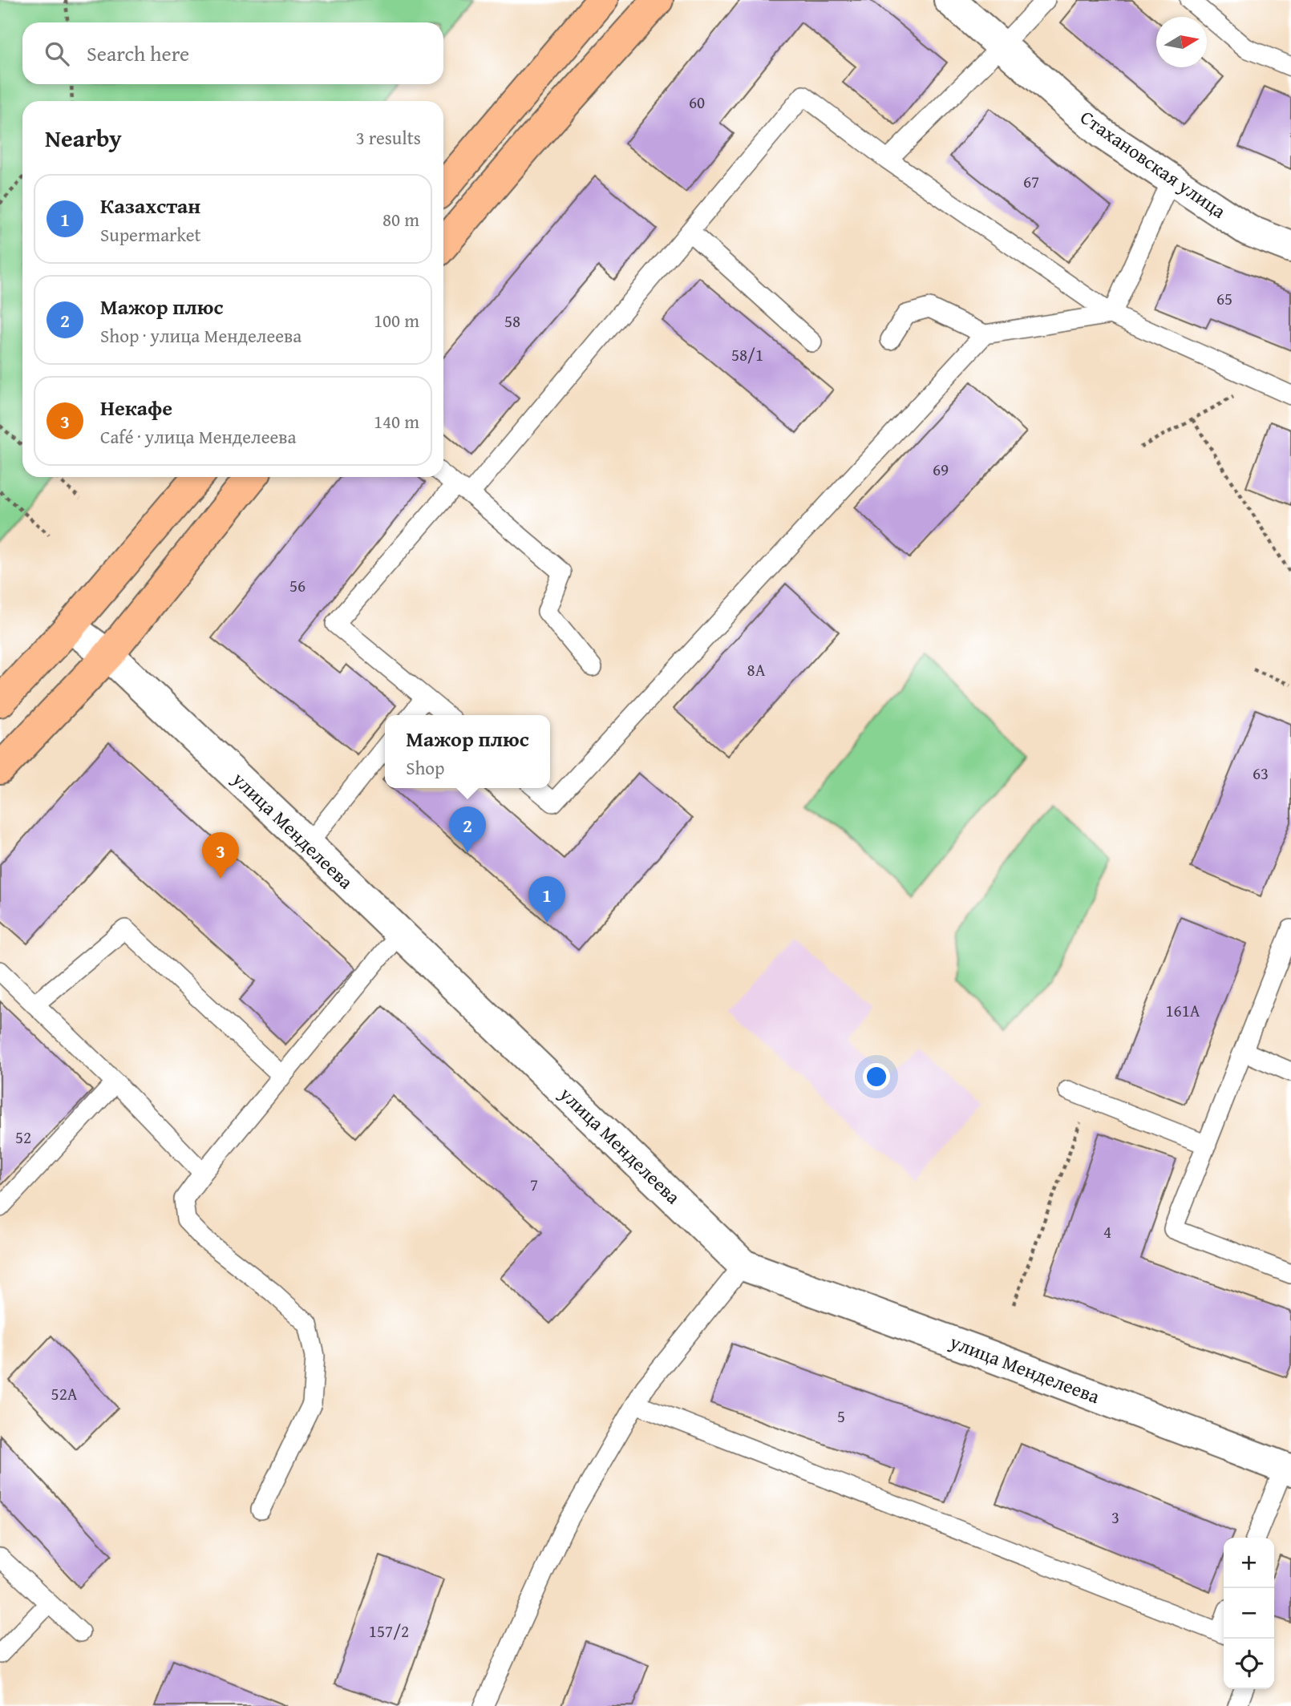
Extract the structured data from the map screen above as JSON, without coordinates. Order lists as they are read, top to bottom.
{
  "streets": {
    "street": ["Стахановская улица", "улица Менделеева"]
  },
  "house_numbers": [
    "60",
    "67",
    "65",
    "58",
    "58/1",
    "69",
    "56",
    "8А",
    "63",
    "161А",
    "52",
    "7",
    "4",
    "52А",
    "5",
    "3",
    "157/2"
  ],
  "north": "right",
  "page": {
    "search": "Search here",
    "heading": ["Nearby", "3 results"],
    "list": [
      {
        "mark": "1",
        "name": "Казахстан",
        "note": "Supermarket",
        "value": "80 m"
      },
      {
        "mark": "2",
        "name": "Мажор плюс",
        "note": "Shop · улица Менделеева",
        "value": "100 m"
      },
      {
        "mark": "3",
        "name": "Некафе",
        "note": "Café · улица Менделеева",
        "value": "140 m"
      }
    ],
    "popup": ["Мажор плюс", "Shop"],
    "pins": ["2", "3", "1"],
    "map_buttons": ["+", "−"]
  }
}
